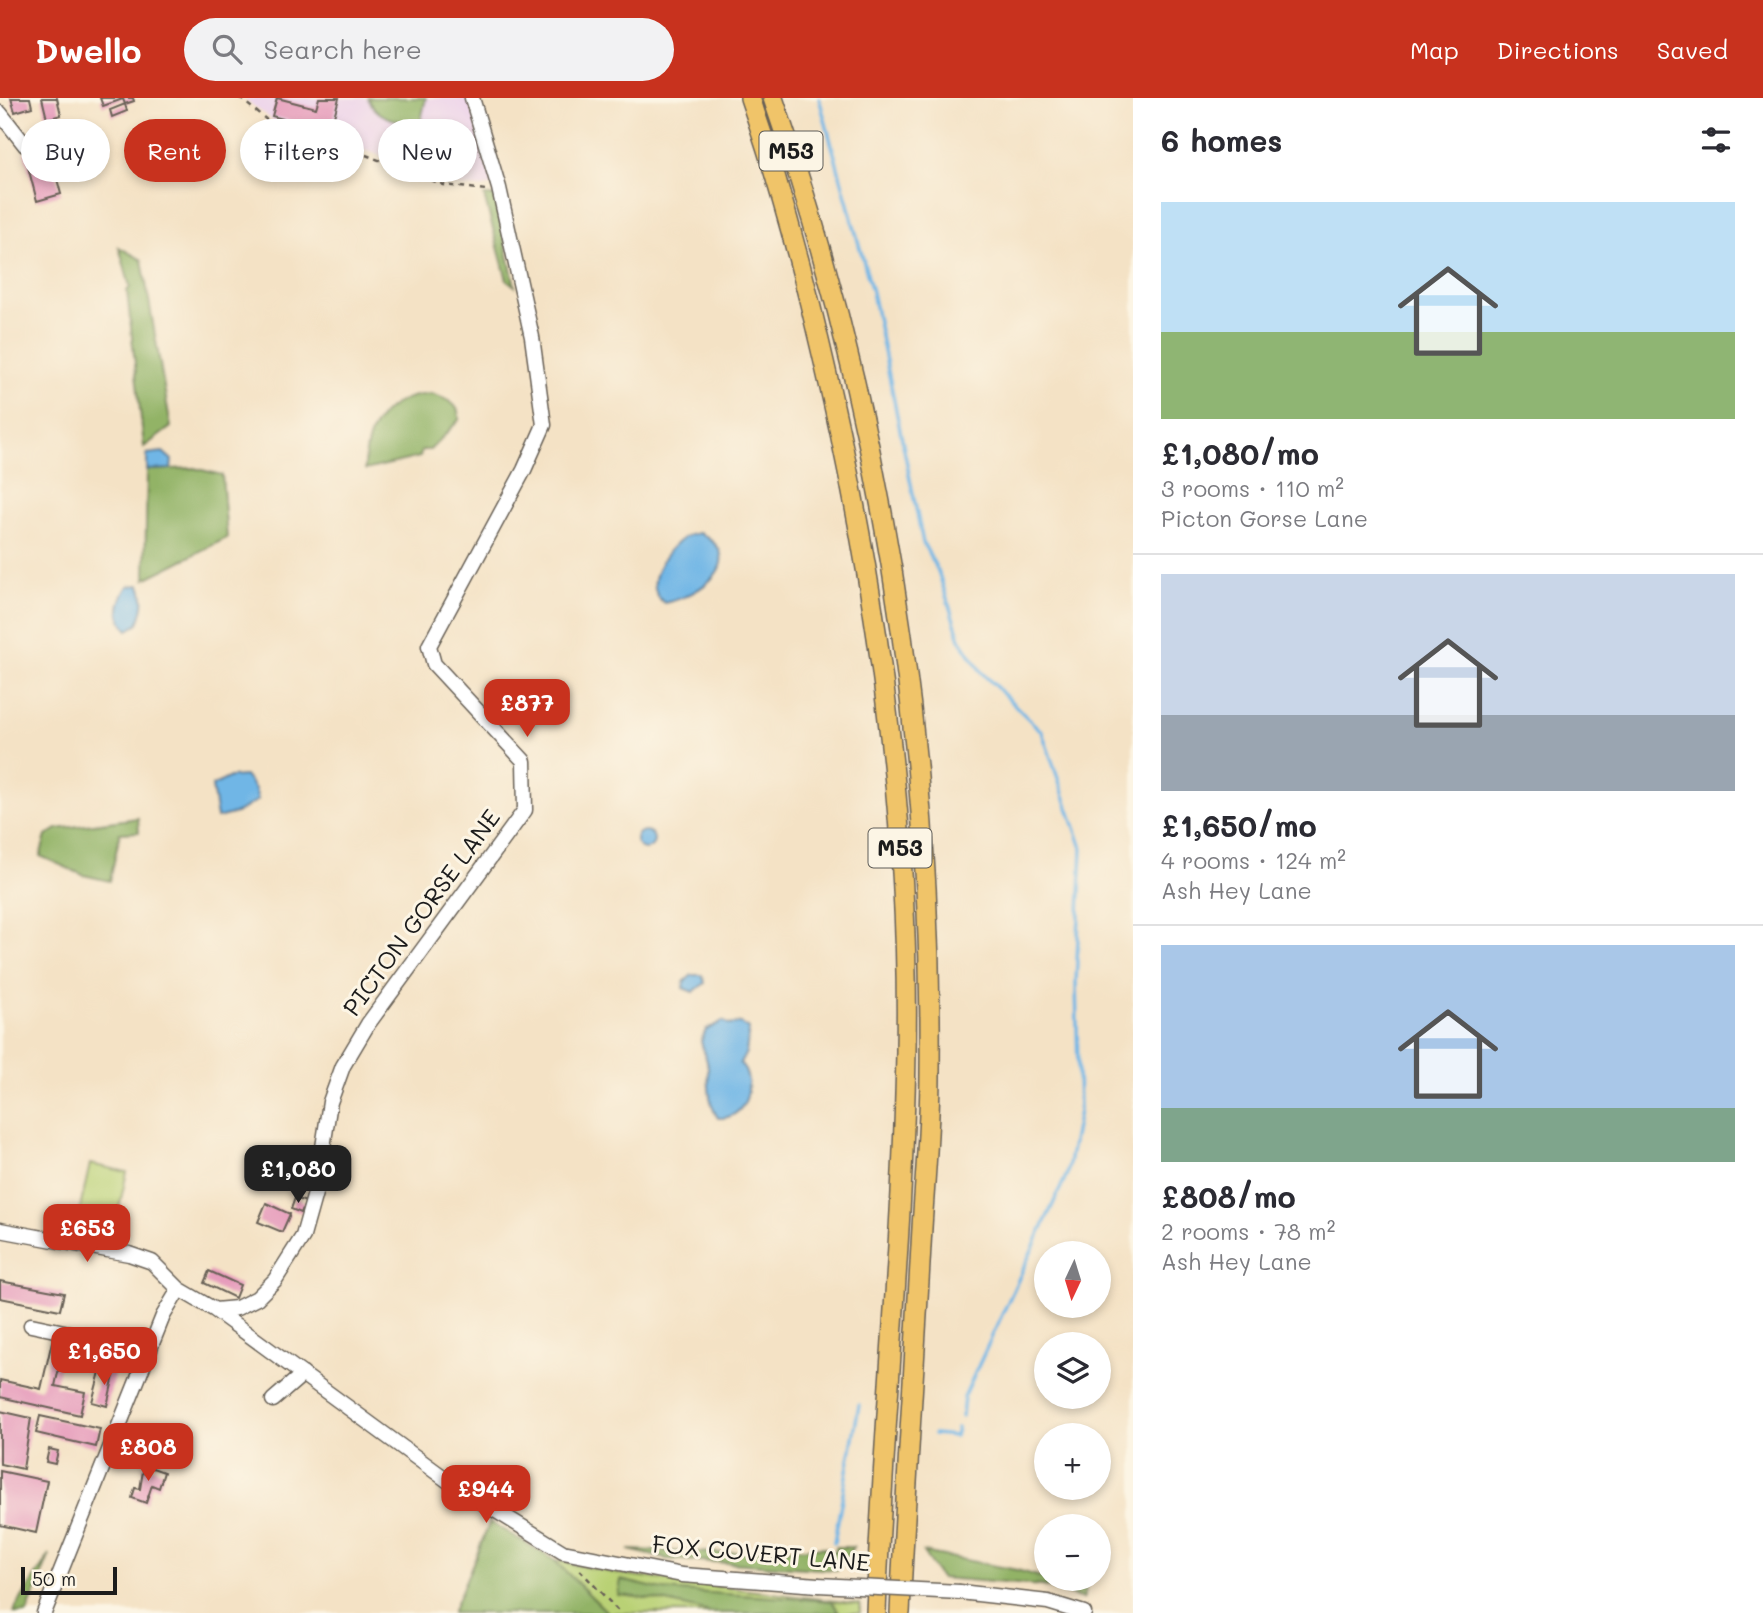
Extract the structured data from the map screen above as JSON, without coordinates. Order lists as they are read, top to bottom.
{
  "streets": {
    "highway": ["M53"],
    "street": ["PICTON GORSE LANE", "FOX COVERT LANE"]
  },
  "crossings": [
    ["PICTON GORSE LANE", "FOX COVERT LANE"]
  ],
  "scale_bar": "50 m",
  "north": "bottom",
  "page": {
    "header": "Dwello",
    "search": "Search here",
    "nav": ["Map", "Directions", "Saved"],
    "heading": "6 homes",
    "chip": [
      "Buy",
      "Rent",
      "Filters",
      "New"
    ],
    "list": [
      {
        "name": "£1,080/mo",
        "note": "3 rooms · 110 m² · Picton Gorse Lane"
      },
      {
        "name": "£1,650/mo",
        "note": "4 rooms · 124 m² · Ash Hey Lane"
      },
      {
        "name": "£808/mo",
        "note": "2 rooms · 78 m² · Ash Hey Lane"
      }
    ],
    "price": [
      "£877",
      "£1,080",
      "£653",
      "£1,650",
      "£808",
      "£944"
    ],
    "map_buttons": ["+", "−"],
    "scale": "50 m"
  }
}
